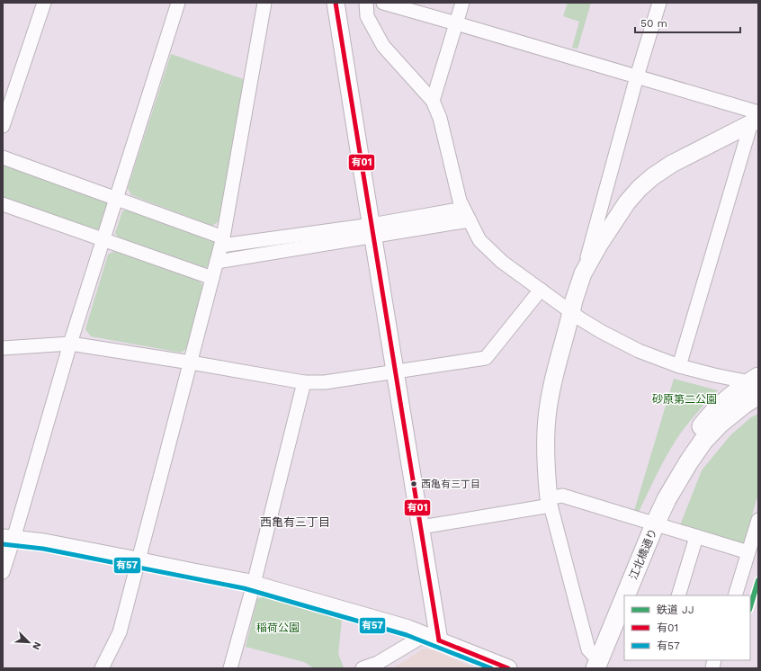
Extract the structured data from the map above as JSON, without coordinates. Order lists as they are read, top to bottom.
{
  "streets": {
    "main road": ["江北橋通り"]
  },
  "districts": ["西亀有三丁目"],
  "parks": ["砂原第二公園", "稲荷公園"],
  "places": ["西亀有三丁目"],
  "lines": ["transit line 有01", "transit line 有57", "rail line JJ"],
  "legend": ["鉄道 JJ", "有01", "有57"],
  "scale_bar": "50 m",
  "north": "bottom right"
}
